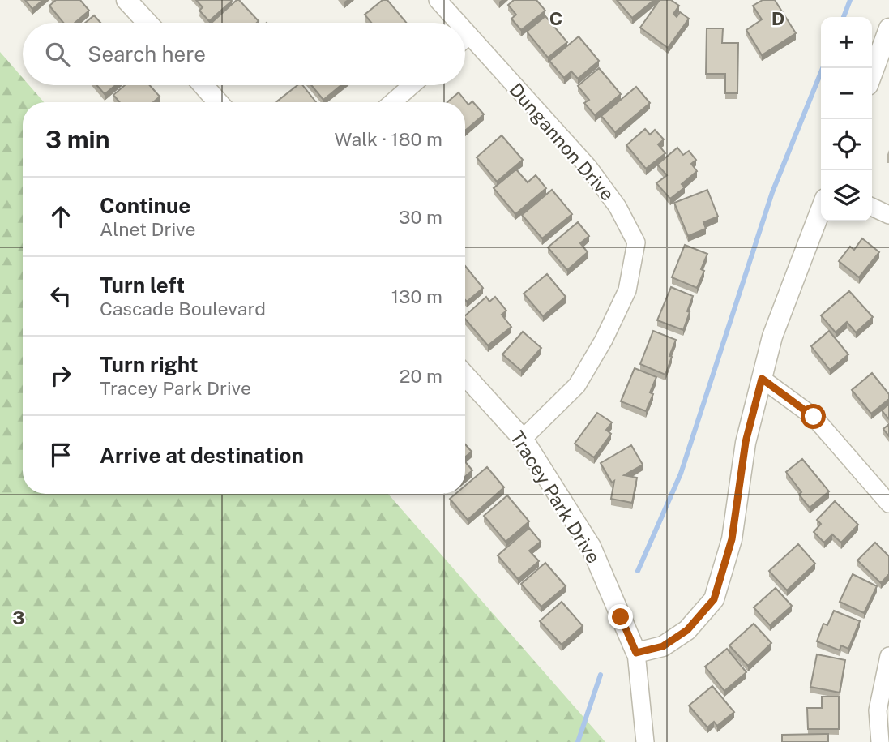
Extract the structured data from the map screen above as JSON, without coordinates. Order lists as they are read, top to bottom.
{
  "streets": {
    "street": ["Dungannon Drive", "Tracey Park Drive"]
  },
  "crossings": [
    ["Dungannon Drive", "Tracey Park Drive"]
  ],
  "page": {
    "map_buttons": ["+", "−"],
    "search": "Search here",
    "heading": ["3 min", "Walk · 180 m"],
    "list": [
      ["Continue", "Alnet Drive", "30 m"],
      ["Turn left", "Cascade Boulevard", "130 m"],
      ["Turn right", "Tracey Park Drive", "20 m"],
      "Arrive at destination"
    ]
  },
  "grid": {
    "columns": ["C", "D"],
    "rows": ["3"]
  }
}
